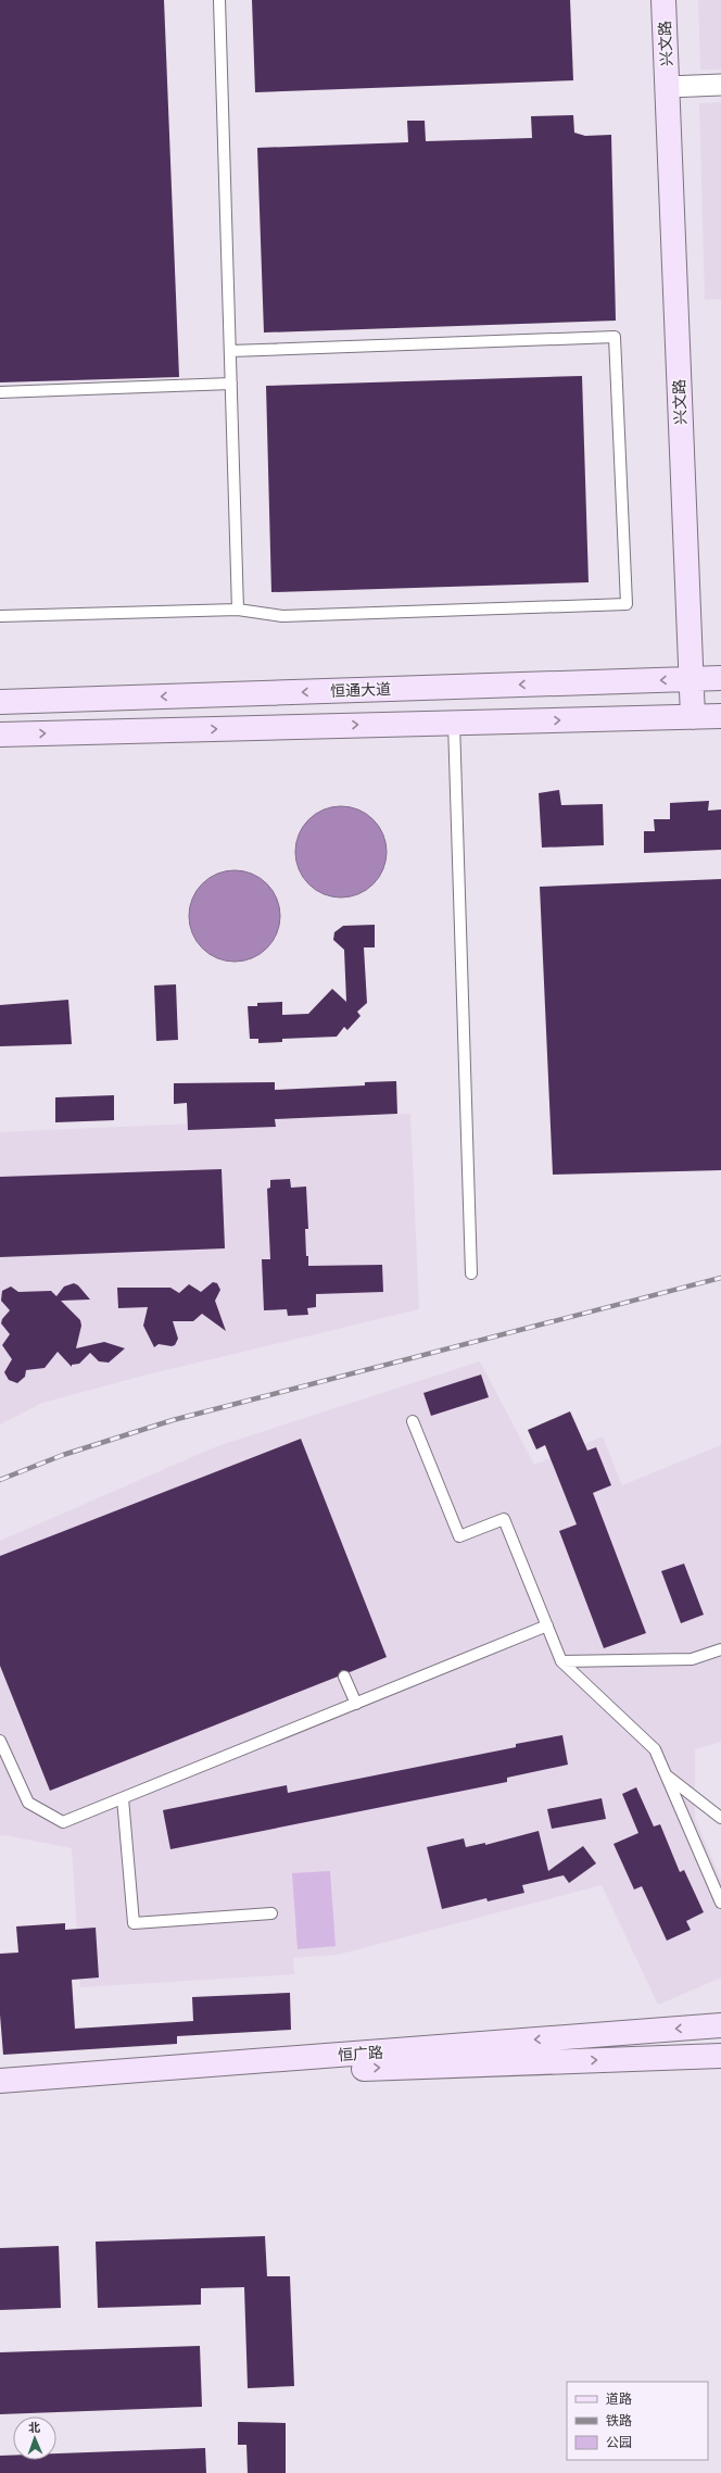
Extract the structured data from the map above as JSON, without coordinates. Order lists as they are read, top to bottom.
{
  "streets": {
    "street": ["兴文路", "恒通大道", "恒广路"]
  },
  "crossings": [
    ["兴文路", "恒通大道"]
  ],
  "legend": ["道路", "铁路", "公园"],
  "north": "top"
}
